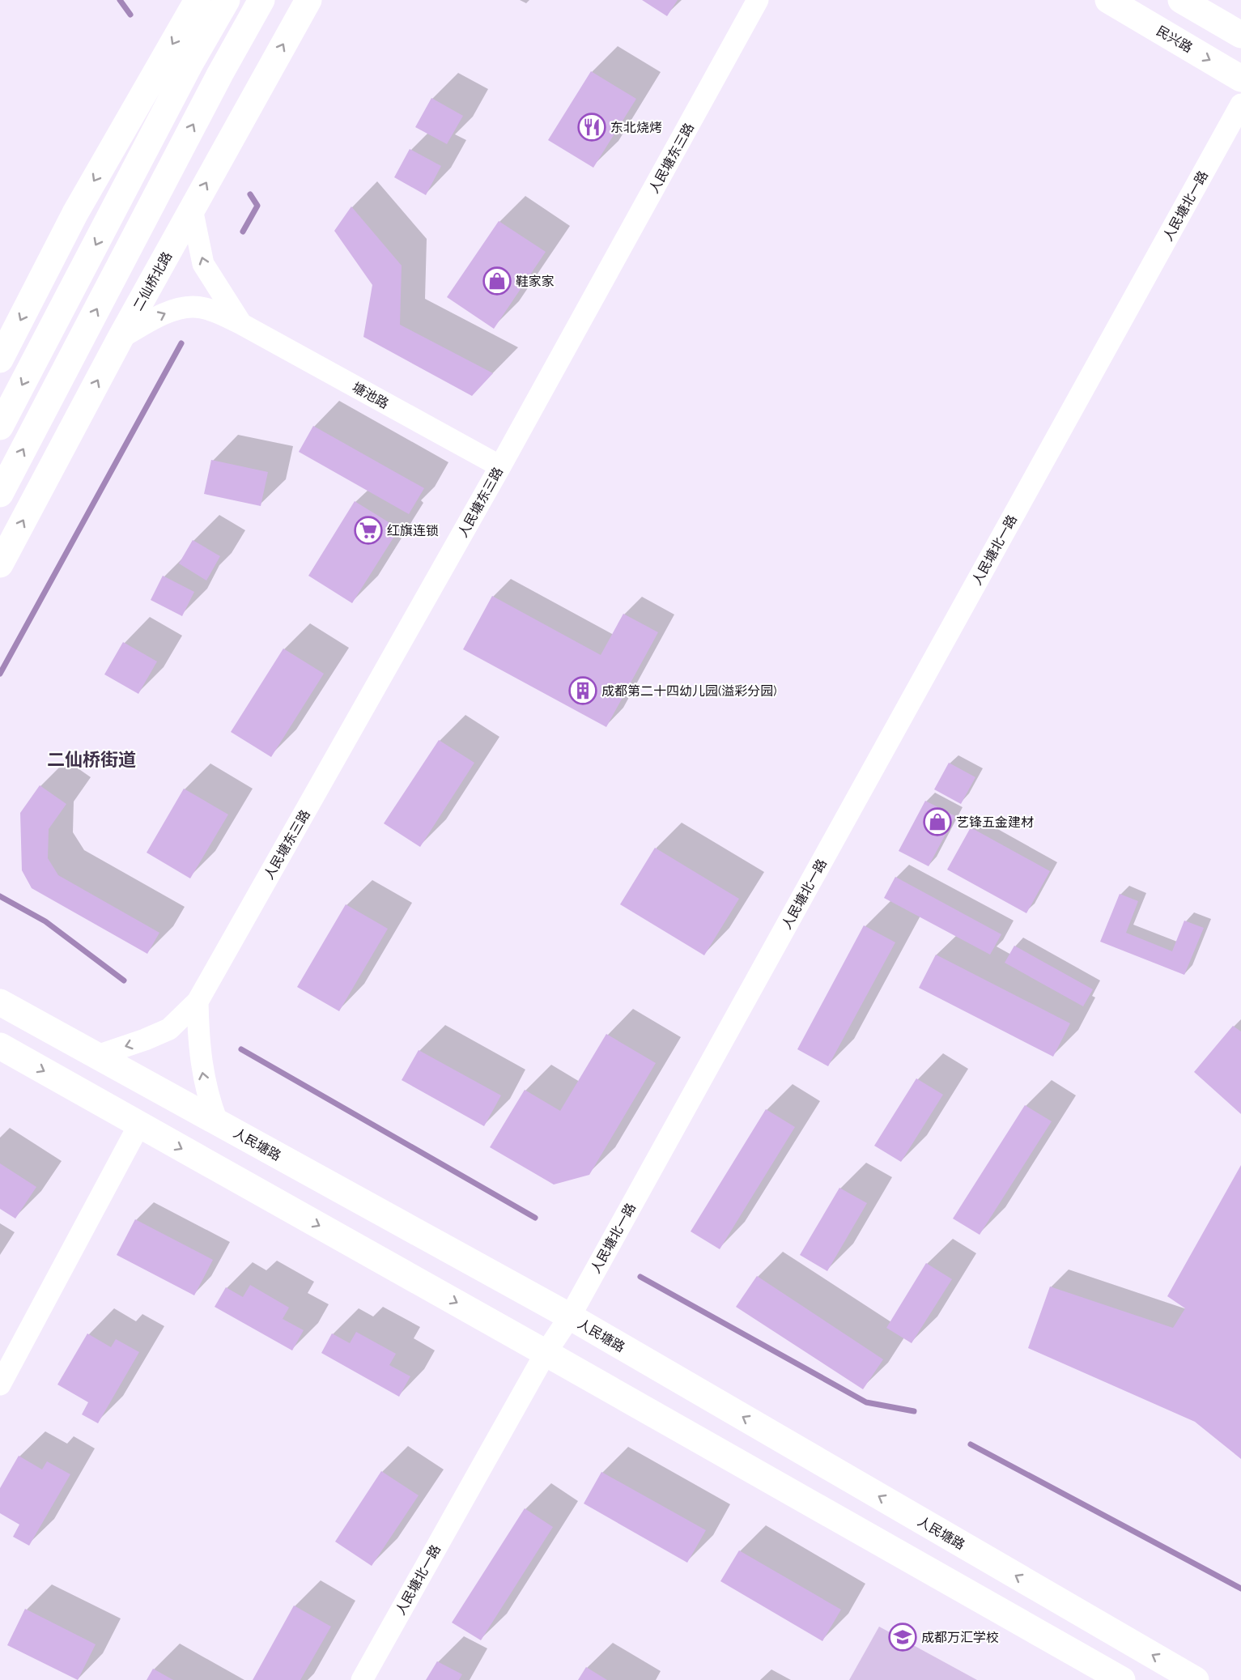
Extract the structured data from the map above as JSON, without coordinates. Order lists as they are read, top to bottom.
{
  "streets": {
    "main road": ["民兴路", "二仙桥北路", "人民塘路"],
    "street": ["人民塘东三路", "人民塘北一路", "塘池路"]
  },
  "crossings": [
    ["人民塘东三路", "塘池路"],
    ["人民塘东三路", "人民塘路"],
    ["人民塘北一路", "人民塘路"],
    ["二仙桥北路", "塘池路"]
  ],
  "districts": ["二仙桥街道"],
  "places": {
    "restaurant": ["东北烧烤"],
    "shop": ["鞋家家", "艺锋五金建材"],
    "supermarket": ["红旗连锁"],
    "building": ["成都第二十四幼儿园(溢彩分园)"],
    "school or university": ["成都万汇学校"]
  }
}
